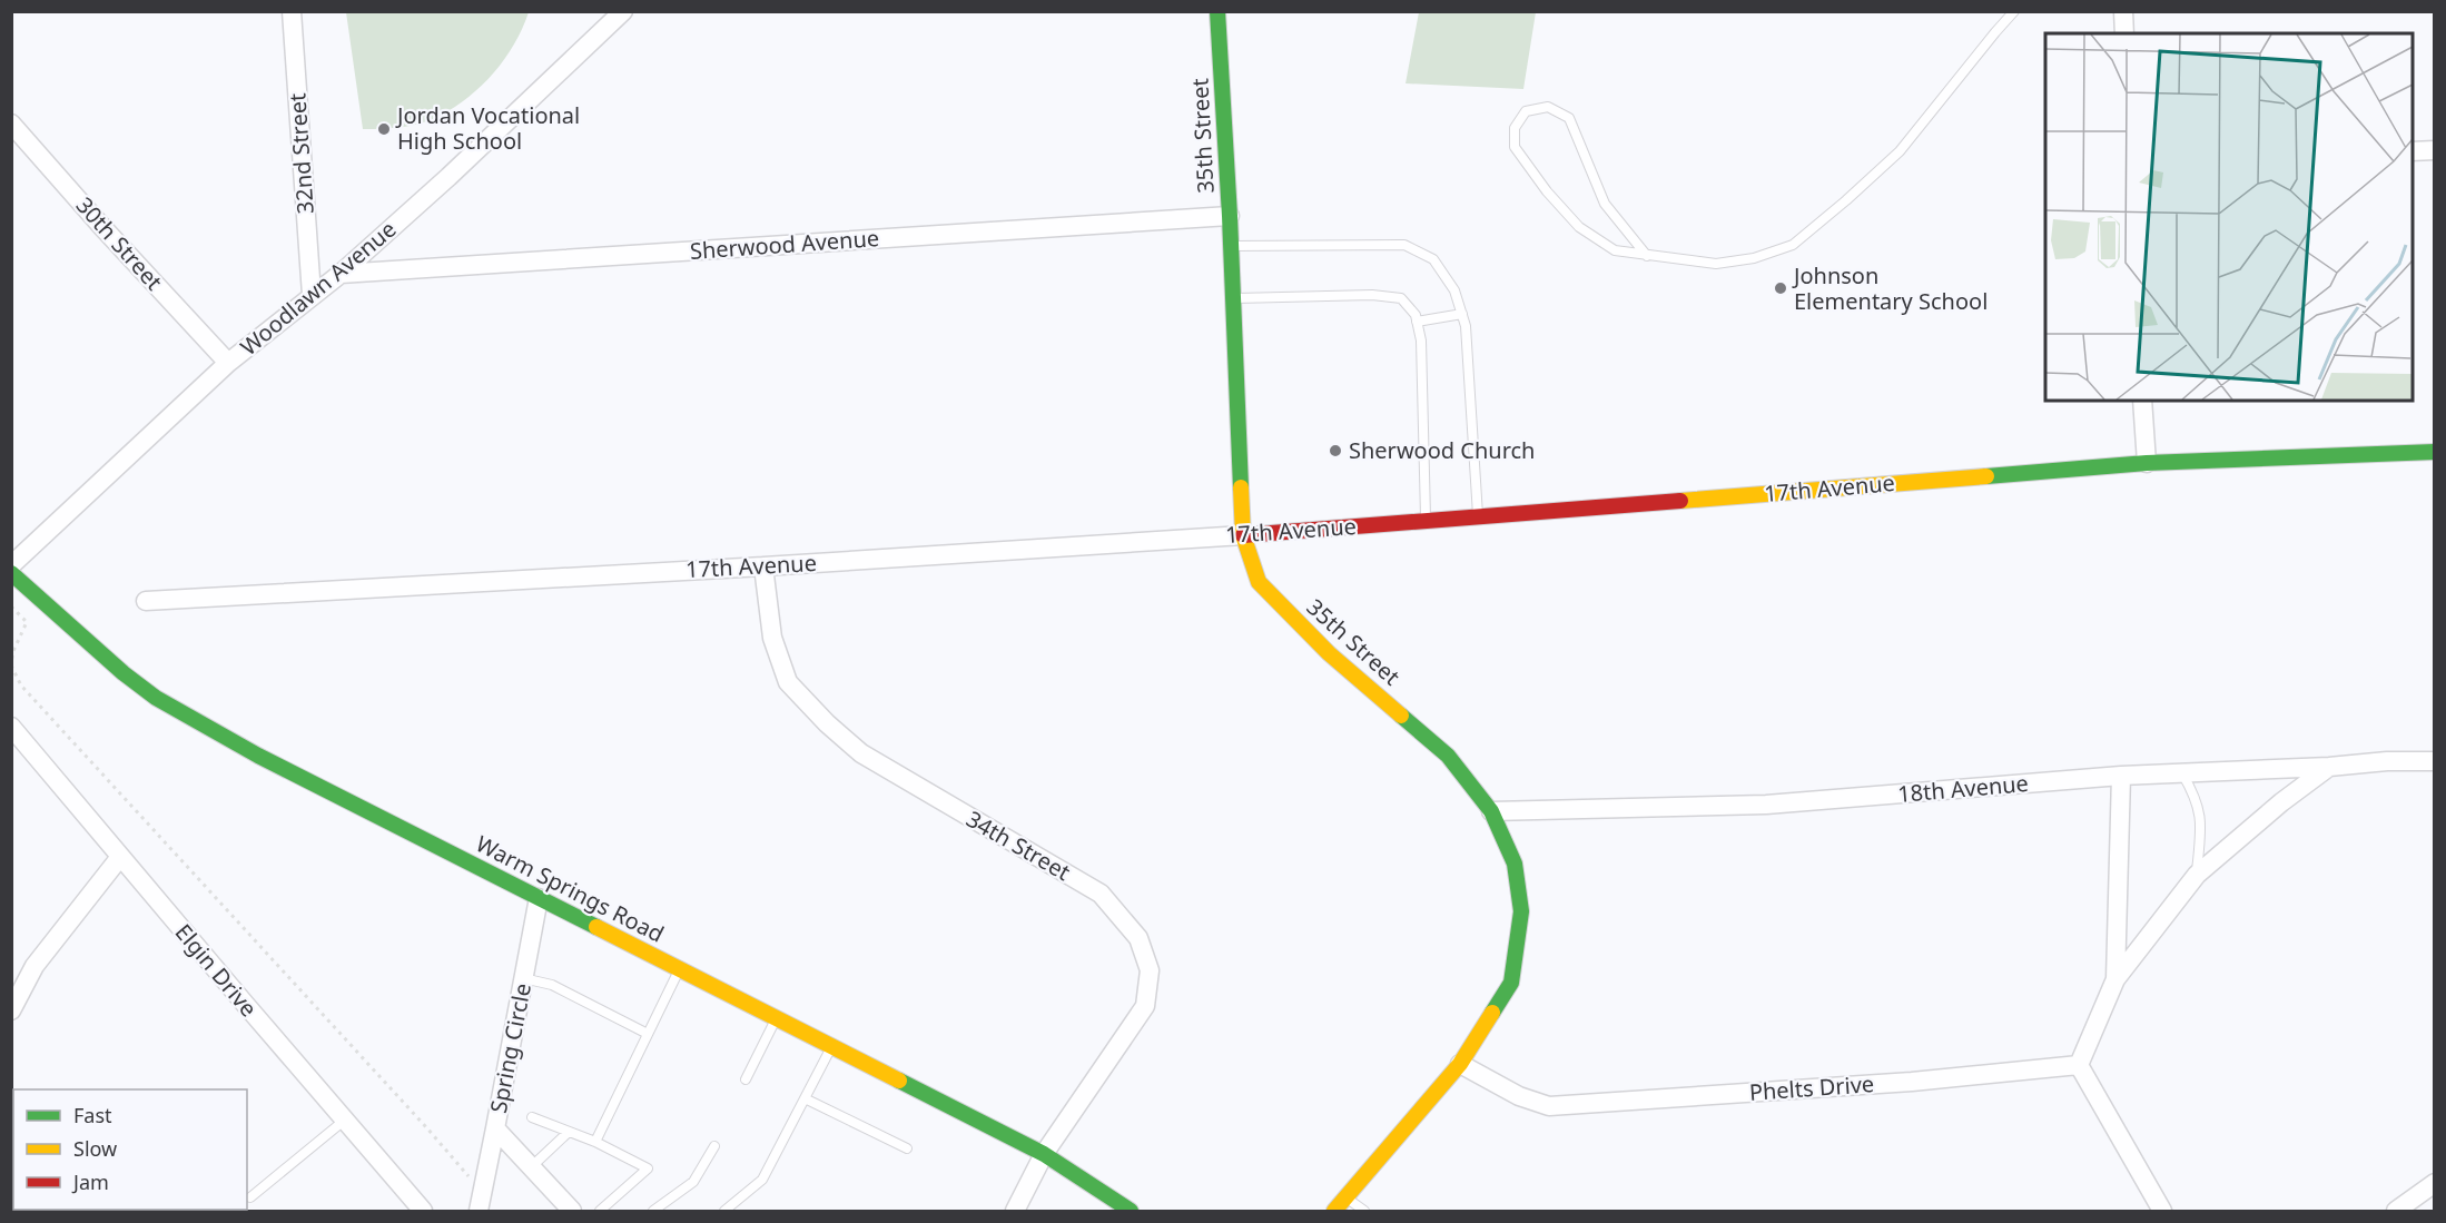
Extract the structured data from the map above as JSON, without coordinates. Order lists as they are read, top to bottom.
{
  "streets": {
    "street": [
      "35th Street",
      "32nd Street",
      "30th Street",
      "Sherwood Avenue",
      "Woodlawn Avenue",
      "17th Avenue",
      "18th Avenue",
      "34th Street",
      "Warm Springs Road",
      "Elgin Drive",
      "Spring Circle",
      "Phelts Drive"
    ]
  },
  "crossings": [
    ["35th Street", "Sherwood Avenue"],
    ["35th Street", "17th Avenue"],
    ["35th Street", "18th Avenue"],
    ["35th Street", "Phelts Drive"],
    ["32nd Street", "Woodlawn Avenue"],
    ["30th Street", "Woodlawn Avenue"],
    ["Sherwood Avenue", "Woodlawn Avenue"],
    ["17th Avenue", "34th Street"],
    ["34th Street", "Warm Springs Road"],
    ["Warm Springs Road", "Spring Circle"]
  ],
  "places": ["Jordan Vocational High School", "Johnson Elementary School", "Sherwood Church"],
  "legend": ["Fast", "Slow", "Jam"]
}
